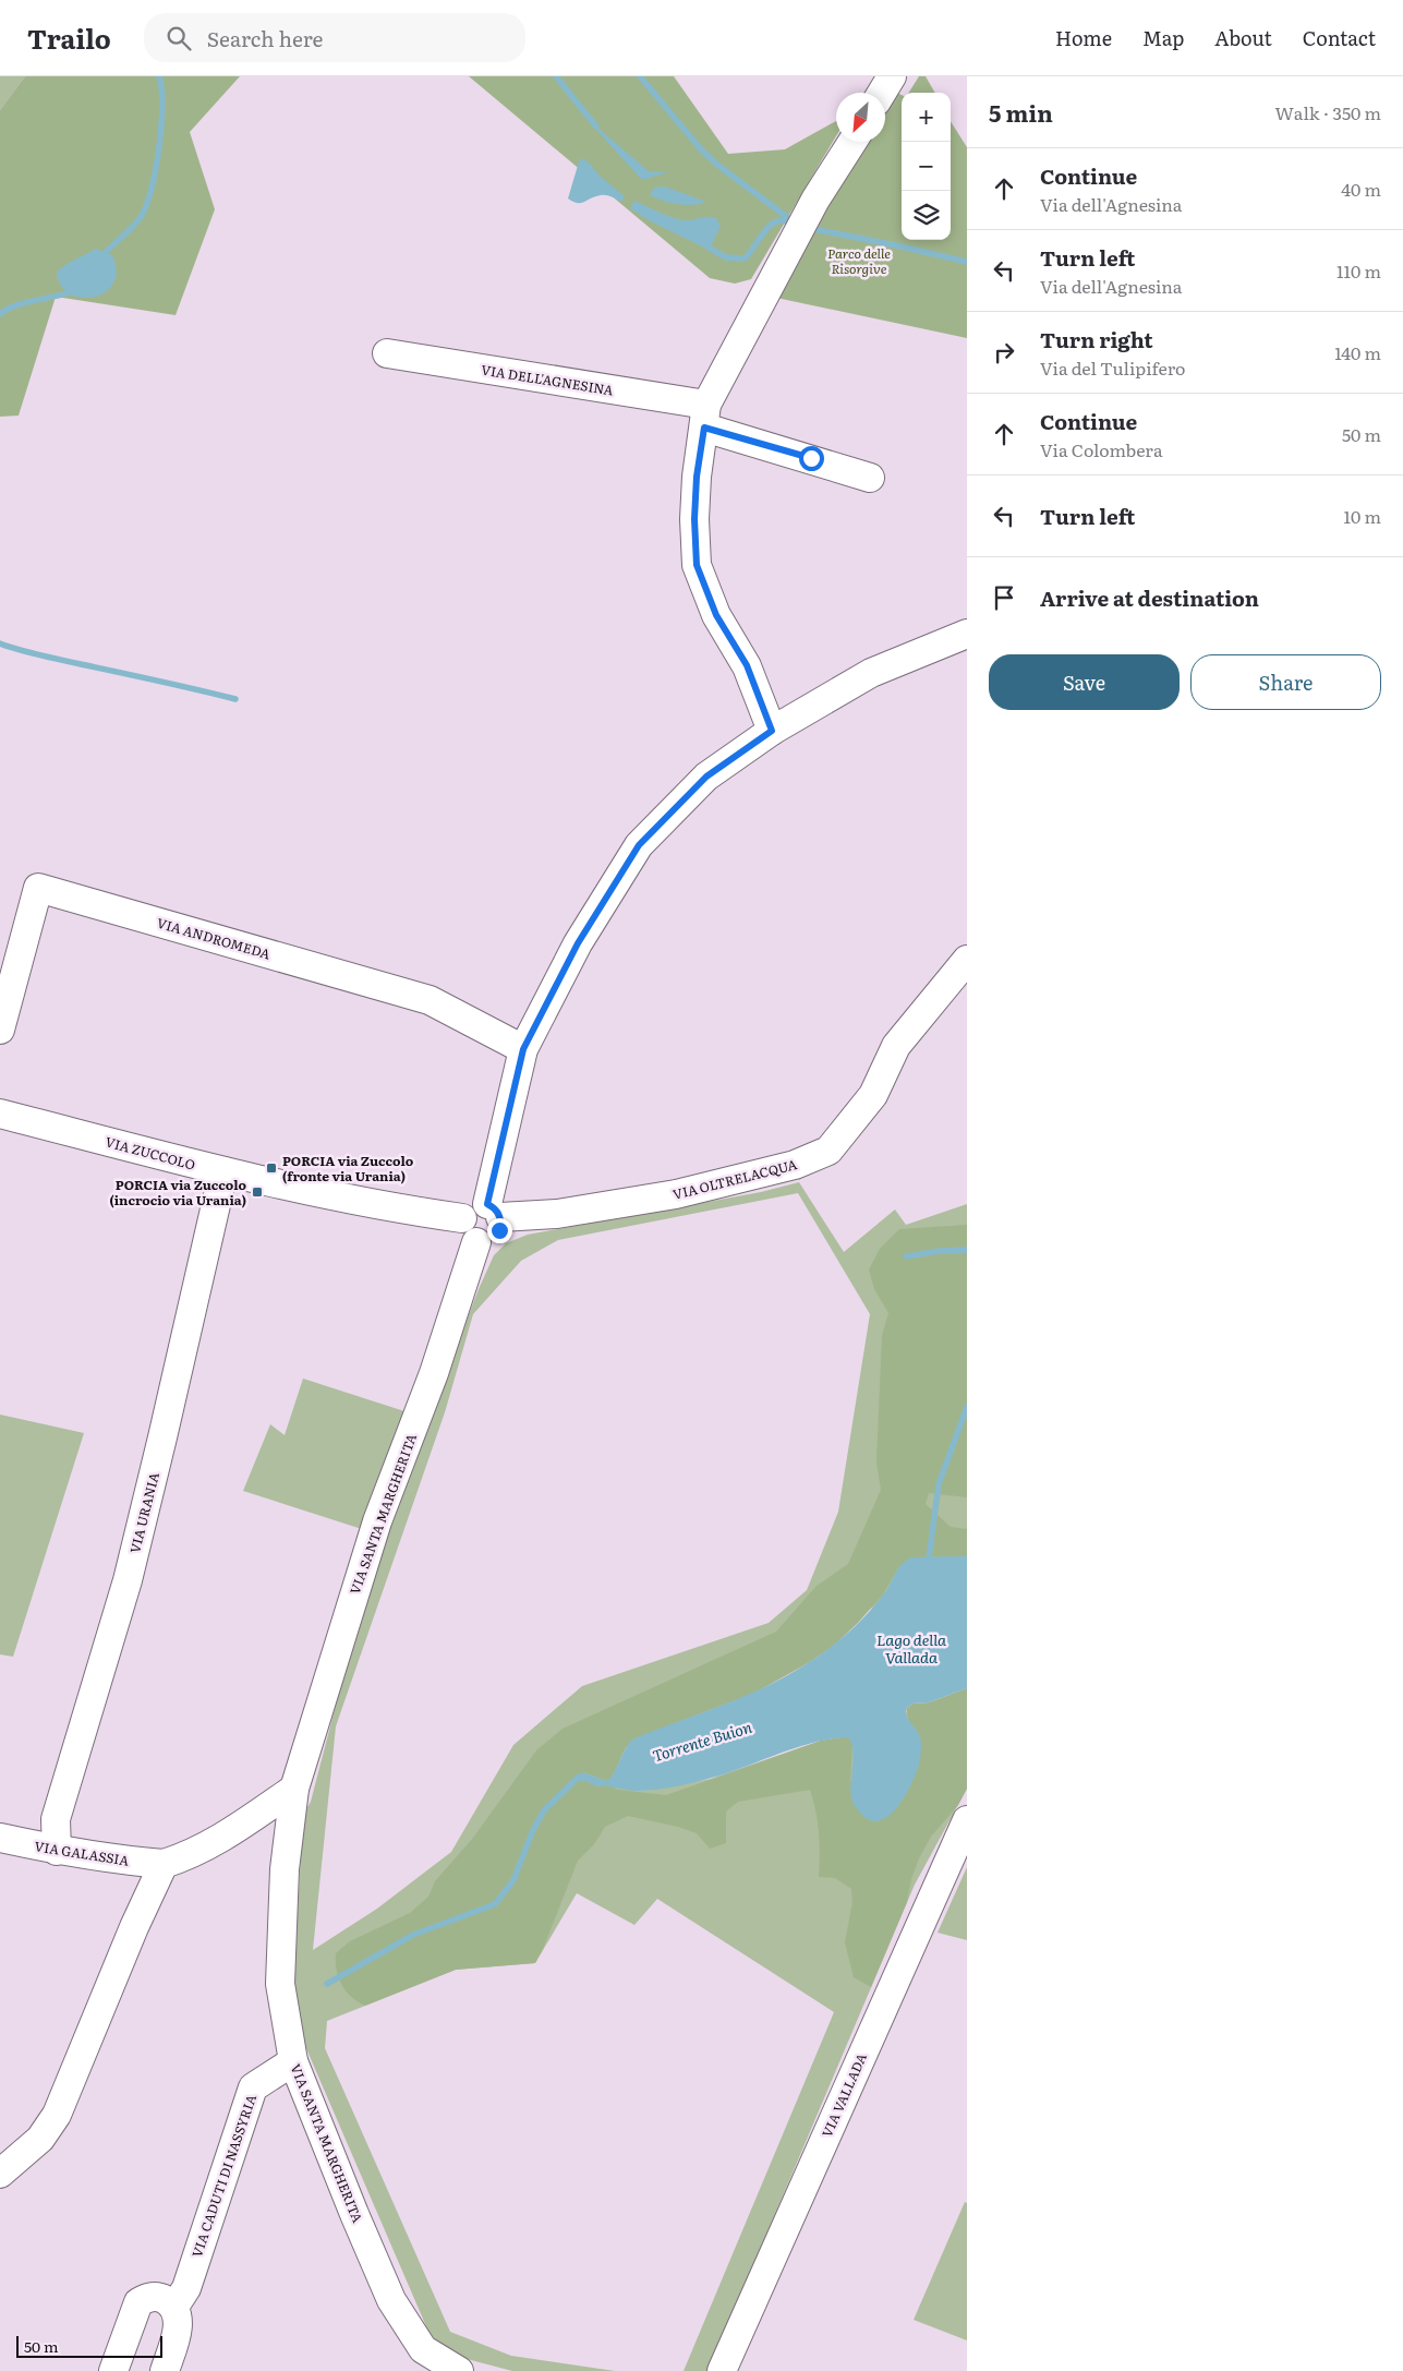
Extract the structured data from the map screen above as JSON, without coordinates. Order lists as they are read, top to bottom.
{
  "streets": {
    "street": [
      "VIA DELL'AGNESINA",
      "VIA ANDROMEDA",
      "VIA ZUCCOLO",
      "VIA OLTRELACQUA",
      "VIA URANIA",
      "VIA SANTA MARGHERITA",
      "VIA GALASSIA",
      "VIA VALLADA",
      "VIA CADUTI DI NASSYRIA"
    ]
  },
  "crossings": [
    ["VIA ZUCCOLO", "VIA URANIA"],
    ["VIA ZUCCOLO", "VIA SANTA MARGHERITA"],
    ["VIA URANIA", "VIA GALASSIA"],
    ["VIA SANTA MARGHERITA", "VIA CADUTI DI NASSYRIA"]
  ],
  "water": ["Lago della Vallada", "Torrente Buion"],
  "parks": ["Parco delle Risorgive"],
  "places": {
    "transit": ["PORCIA via Zuccolo (fronte via Urania)", "PORCIA via Zuccolo (incrocio via Urania)"]
  },
  "scale_bar": "50 m",
  "north": "bottom left",
  "page": {
    "header": "Trailo",
    "search": "Search here",
    "nav": [
      "Home",
      "Map",
      "About",
      "Contact"
    ],
    "heading": ["5 min", "Walk · 350 m"],
    "map_buttons": ["+", "−"],
    "list": [
      ["Continue", "Via dell'Agnesina", "40 m"],
      ["Turn left", "Via dell'Agnesina", "110 m"],
      ["Turn right", "Via del Tulipifero", "140 m"],
      ["Continue", "Via Colombera", "50 m"],
      ["Turn left", "10 m"],
      "Arrive at destination"
    ],
    "buttons": ["Save", "Share"],
    "scale": "50 m"
  }
}
